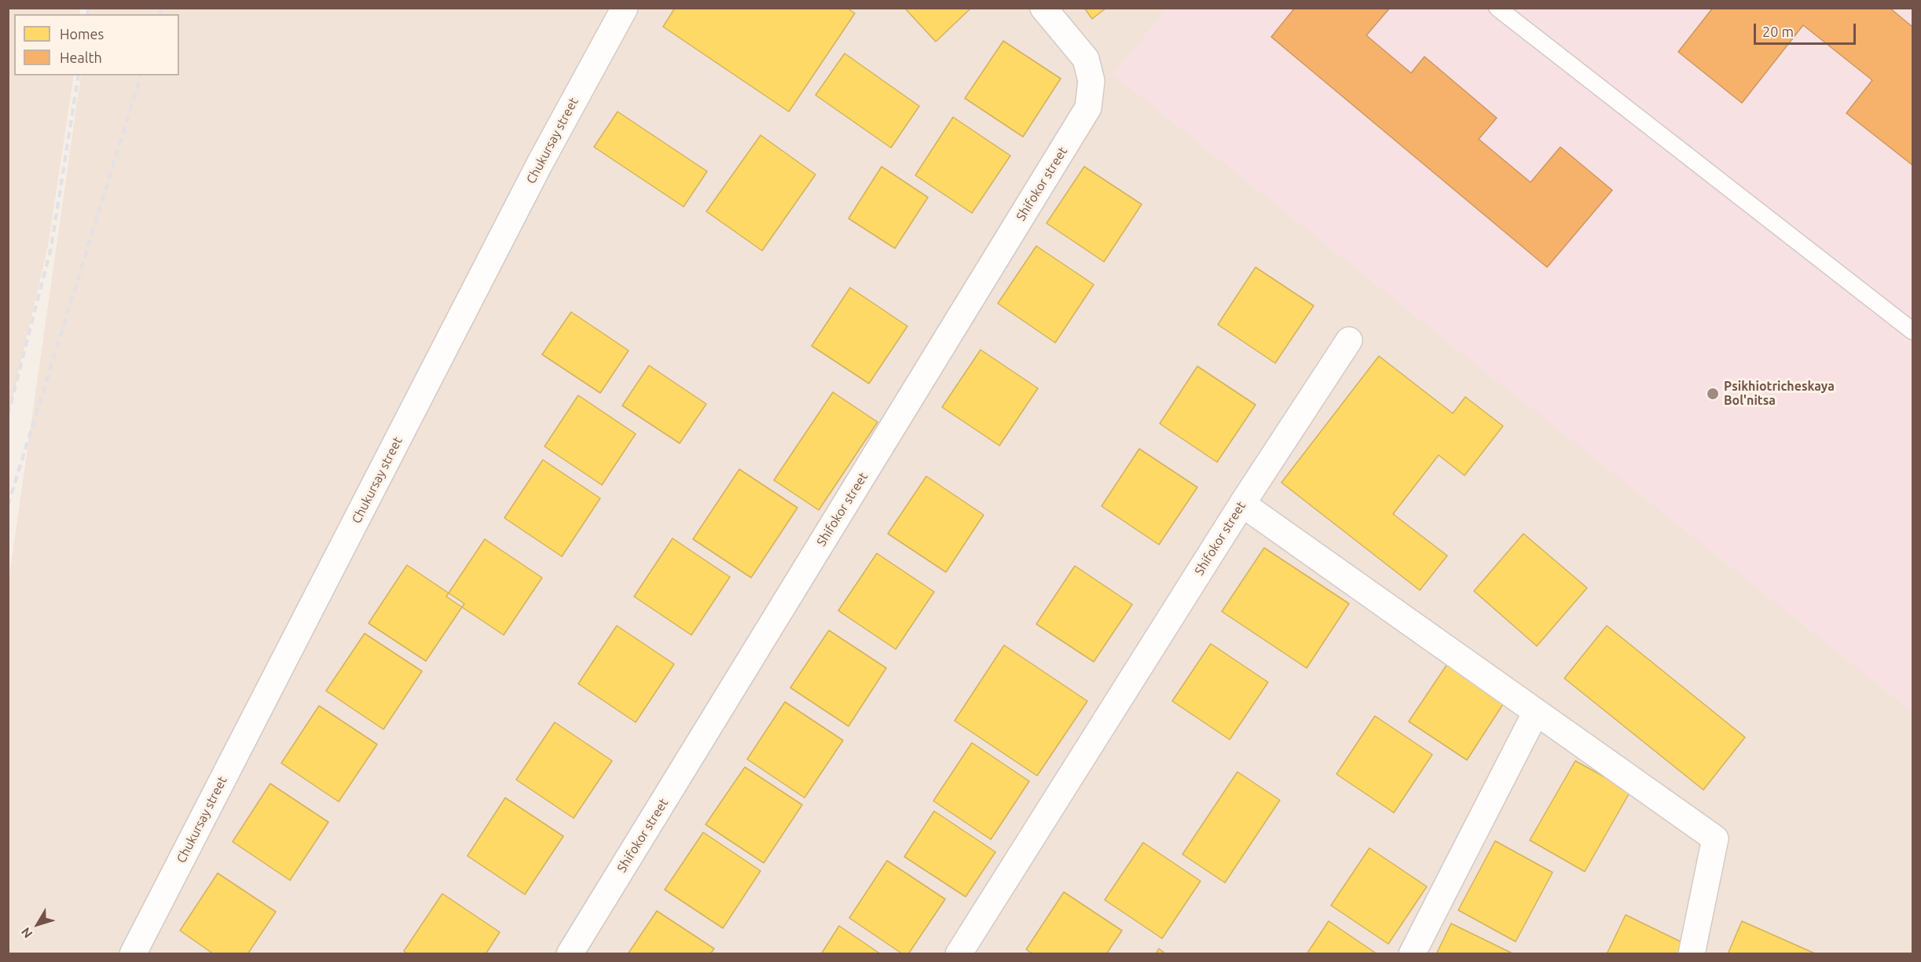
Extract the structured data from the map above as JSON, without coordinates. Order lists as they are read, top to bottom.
{
  "streets": {
    "street": ["Chukursay street", "Shifokor street"]
  },
  "places": ["Psikhiotricheskaya Bol'nitsa"],
  "legend": ["Homes", "Health"],
  "scale_bar": "20 m",
  "north": "bottom left"
}
